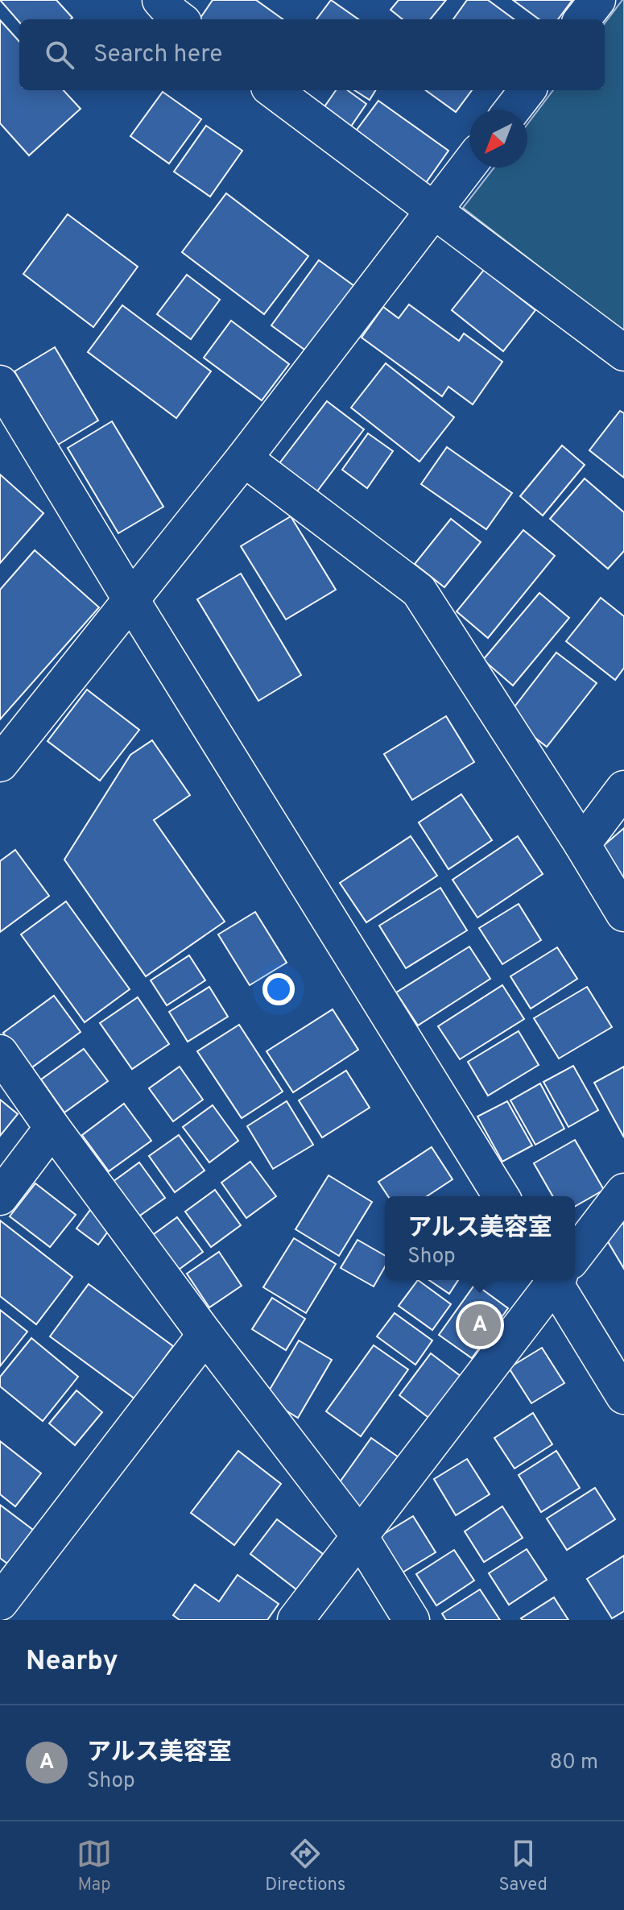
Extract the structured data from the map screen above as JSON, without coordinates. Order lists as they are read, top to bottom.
{
  "north": "bottom left",
  "page": {
    "search": "Search here",
    "popup": ["アルス美容室", "Shop"],
    "pins": "A",
    "heading": "Nearby",
    "list": [
      {
        "mark": "A",
        "name": "アルス美容室",
        "note": "Shop",
        "value": "80 m"
      }
    ],
    "nav": ["Map", "Directions", "Saved"]
  }
}
